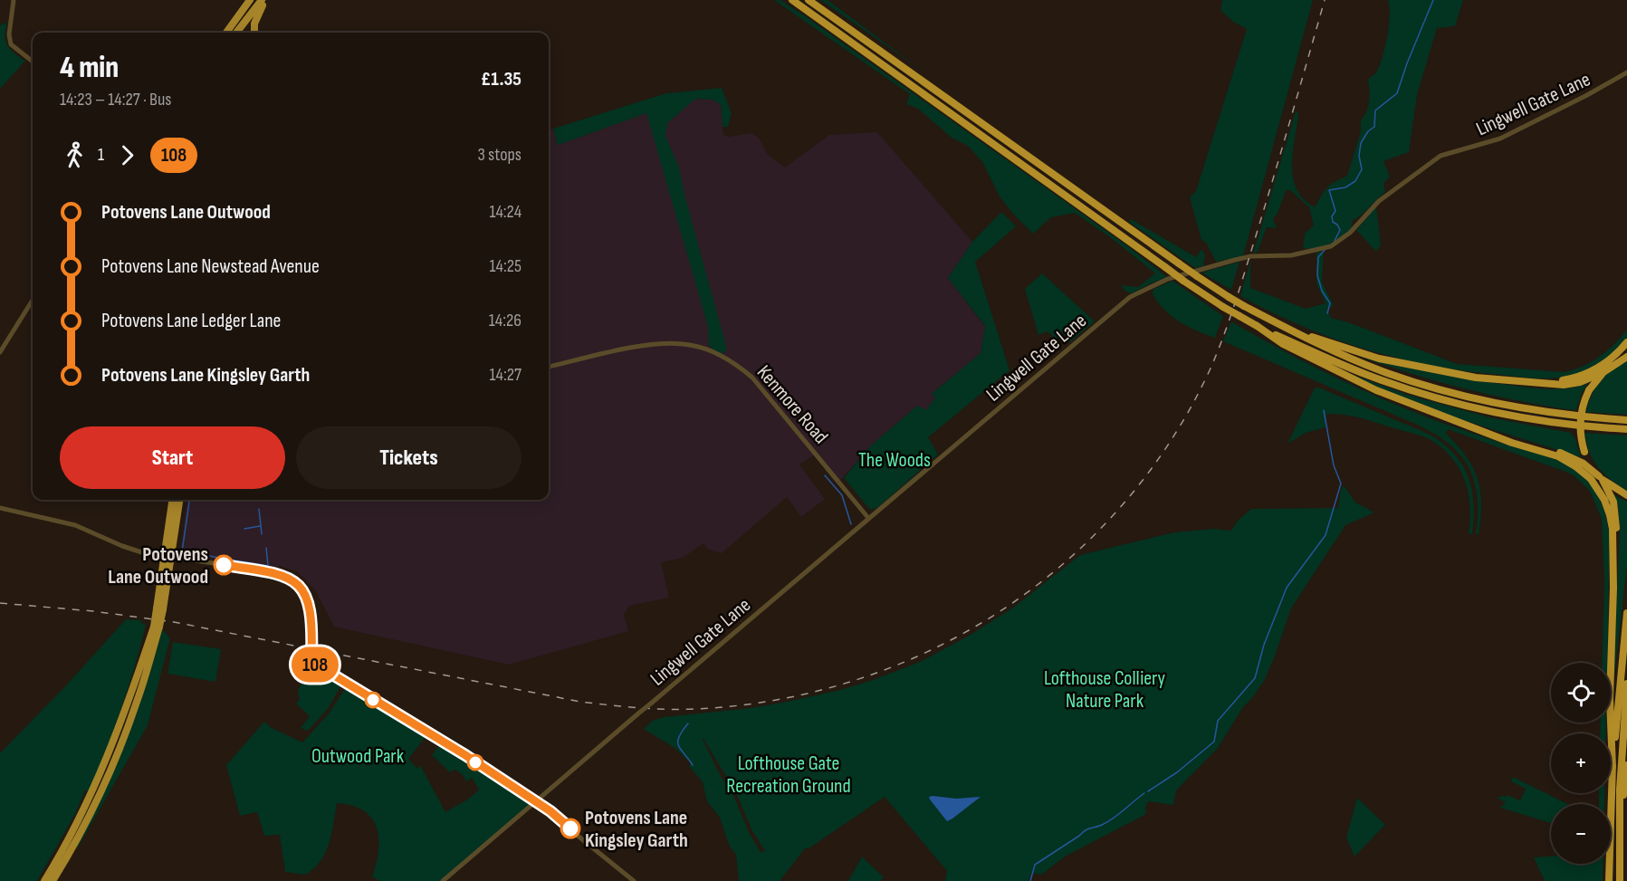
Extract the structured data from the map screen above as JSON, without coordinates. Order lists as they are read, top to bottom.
{
  "streets": {
    "street": ["Lingwell Gate Lane", "Kenmore Road"]
  },
  "crossings": [
    ["Lingwell Gate Lane", "Kenmore Road"]
  ],
  "parks": [
    "The Woods",
    "Lofthouse Colliery Nature Park",
    "Outwood Park",
    "Lofthouse Gate Recreation Ground"
  ],
  "places": ["Potovens Lane Outwood", "Potovens Lane Kingsley Garth"],
  "lines": ["bus line 108"],
  "page": {
    "on_map": "108",
    "heading": ["4 min", "14:23 – 14:27 · Bus", "£1.35"],
    "legs": ["1", "108", "3 stops"],
    "list": [
      {
        "name": "Potovens Lane Outwood",
        "value": "14:24"
      },
      {
        "name": "Potovens Lane Newstead Avenue",
        "value": "14:25"
      },
      {
        "name": "Potovens Lane Ledger Lane",
        "value": "14:26"
      },
      {
        "name": "Potovens Lane Kingsley Garth",
        "value": "14:27"
      }
    ],
    "buttons": ["Start", "Tickets"],
    "map_buttons": ["+", "−"]
  }
}
